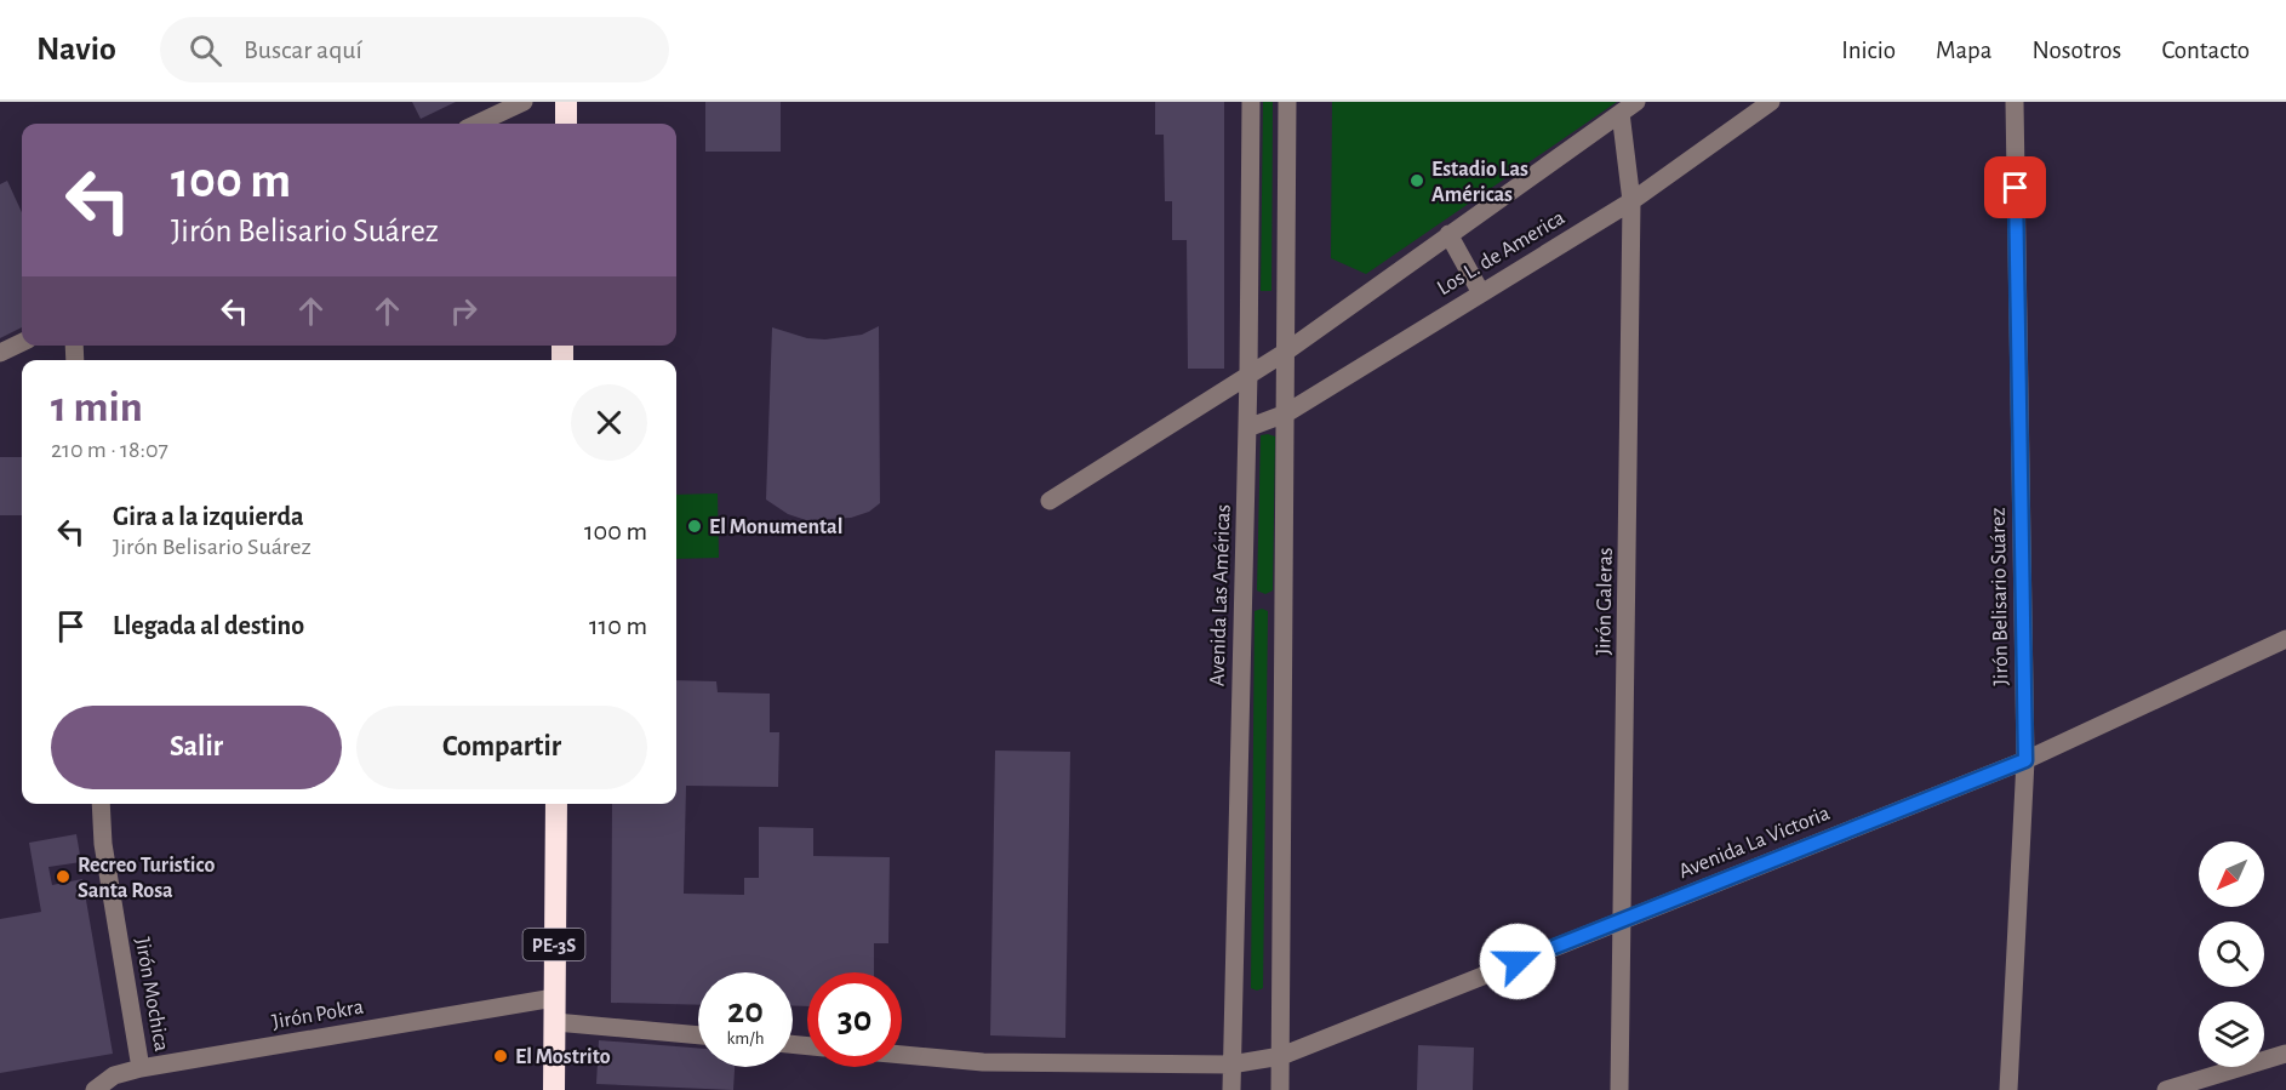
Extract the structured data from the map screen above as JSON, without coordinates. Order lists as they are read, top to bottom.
{
  "streets": {
    "highway": ["PE-3S"],
    "street": [
      "Los L. de America",
      "Avenida Las Américas",
      "Jirón Belisario Suárez",
      "Jirón Galeras",
      "Avenida La Victoria",
      "Jirón Mochica",
      "Jirón Pokra"
    ]
  },
  "crossings": [
    ["Los L. de America", "Avenida Las Américas"],
    ["Los L. de America", "Jirón Galeras"],
    ["Avenida Las Américas", "Avenida La Victoria"],
    ["Jirón Belisario Suárez", "Avenida La Victoria"],
    ["Jirón Galeras", "Avenida La Victoria"],
    ["PE-3S", "Jirón Pokra"],
    ["Jirón Mochica", "Jirón Pokra"]
  ],
  "places": [
    "Estadio Las Américas",
    "El Monumental",
    "Recreo Turistico Santa Rosa",
    "El Mostrito"
  ],
  "north": "bottom left",
  "page": {
    "header": "Navio",
    "search": "Buscar aquí",
    "nav": [
      "Inicio",
      "Mapa",
      "Nosotros",
      "Contacto"
    ],
    "turn": ["100 m", "Jirón Belisario Suárez"],
    "heading": ["1 min", "210 m · 18:07"],
    "list": [
      {
        "name": "Gira a la izquierda",
        "note": "Jirón Belisario Suárez",
        "value": "100 m"
      },
      {
        "name": "Llegada al destino",
        "value": "110 m"
      }
    ],
    "buttons": ["Salir", "Compartir"],
    "speed": "20 km/h",
    "limit": "30"
  }
}
